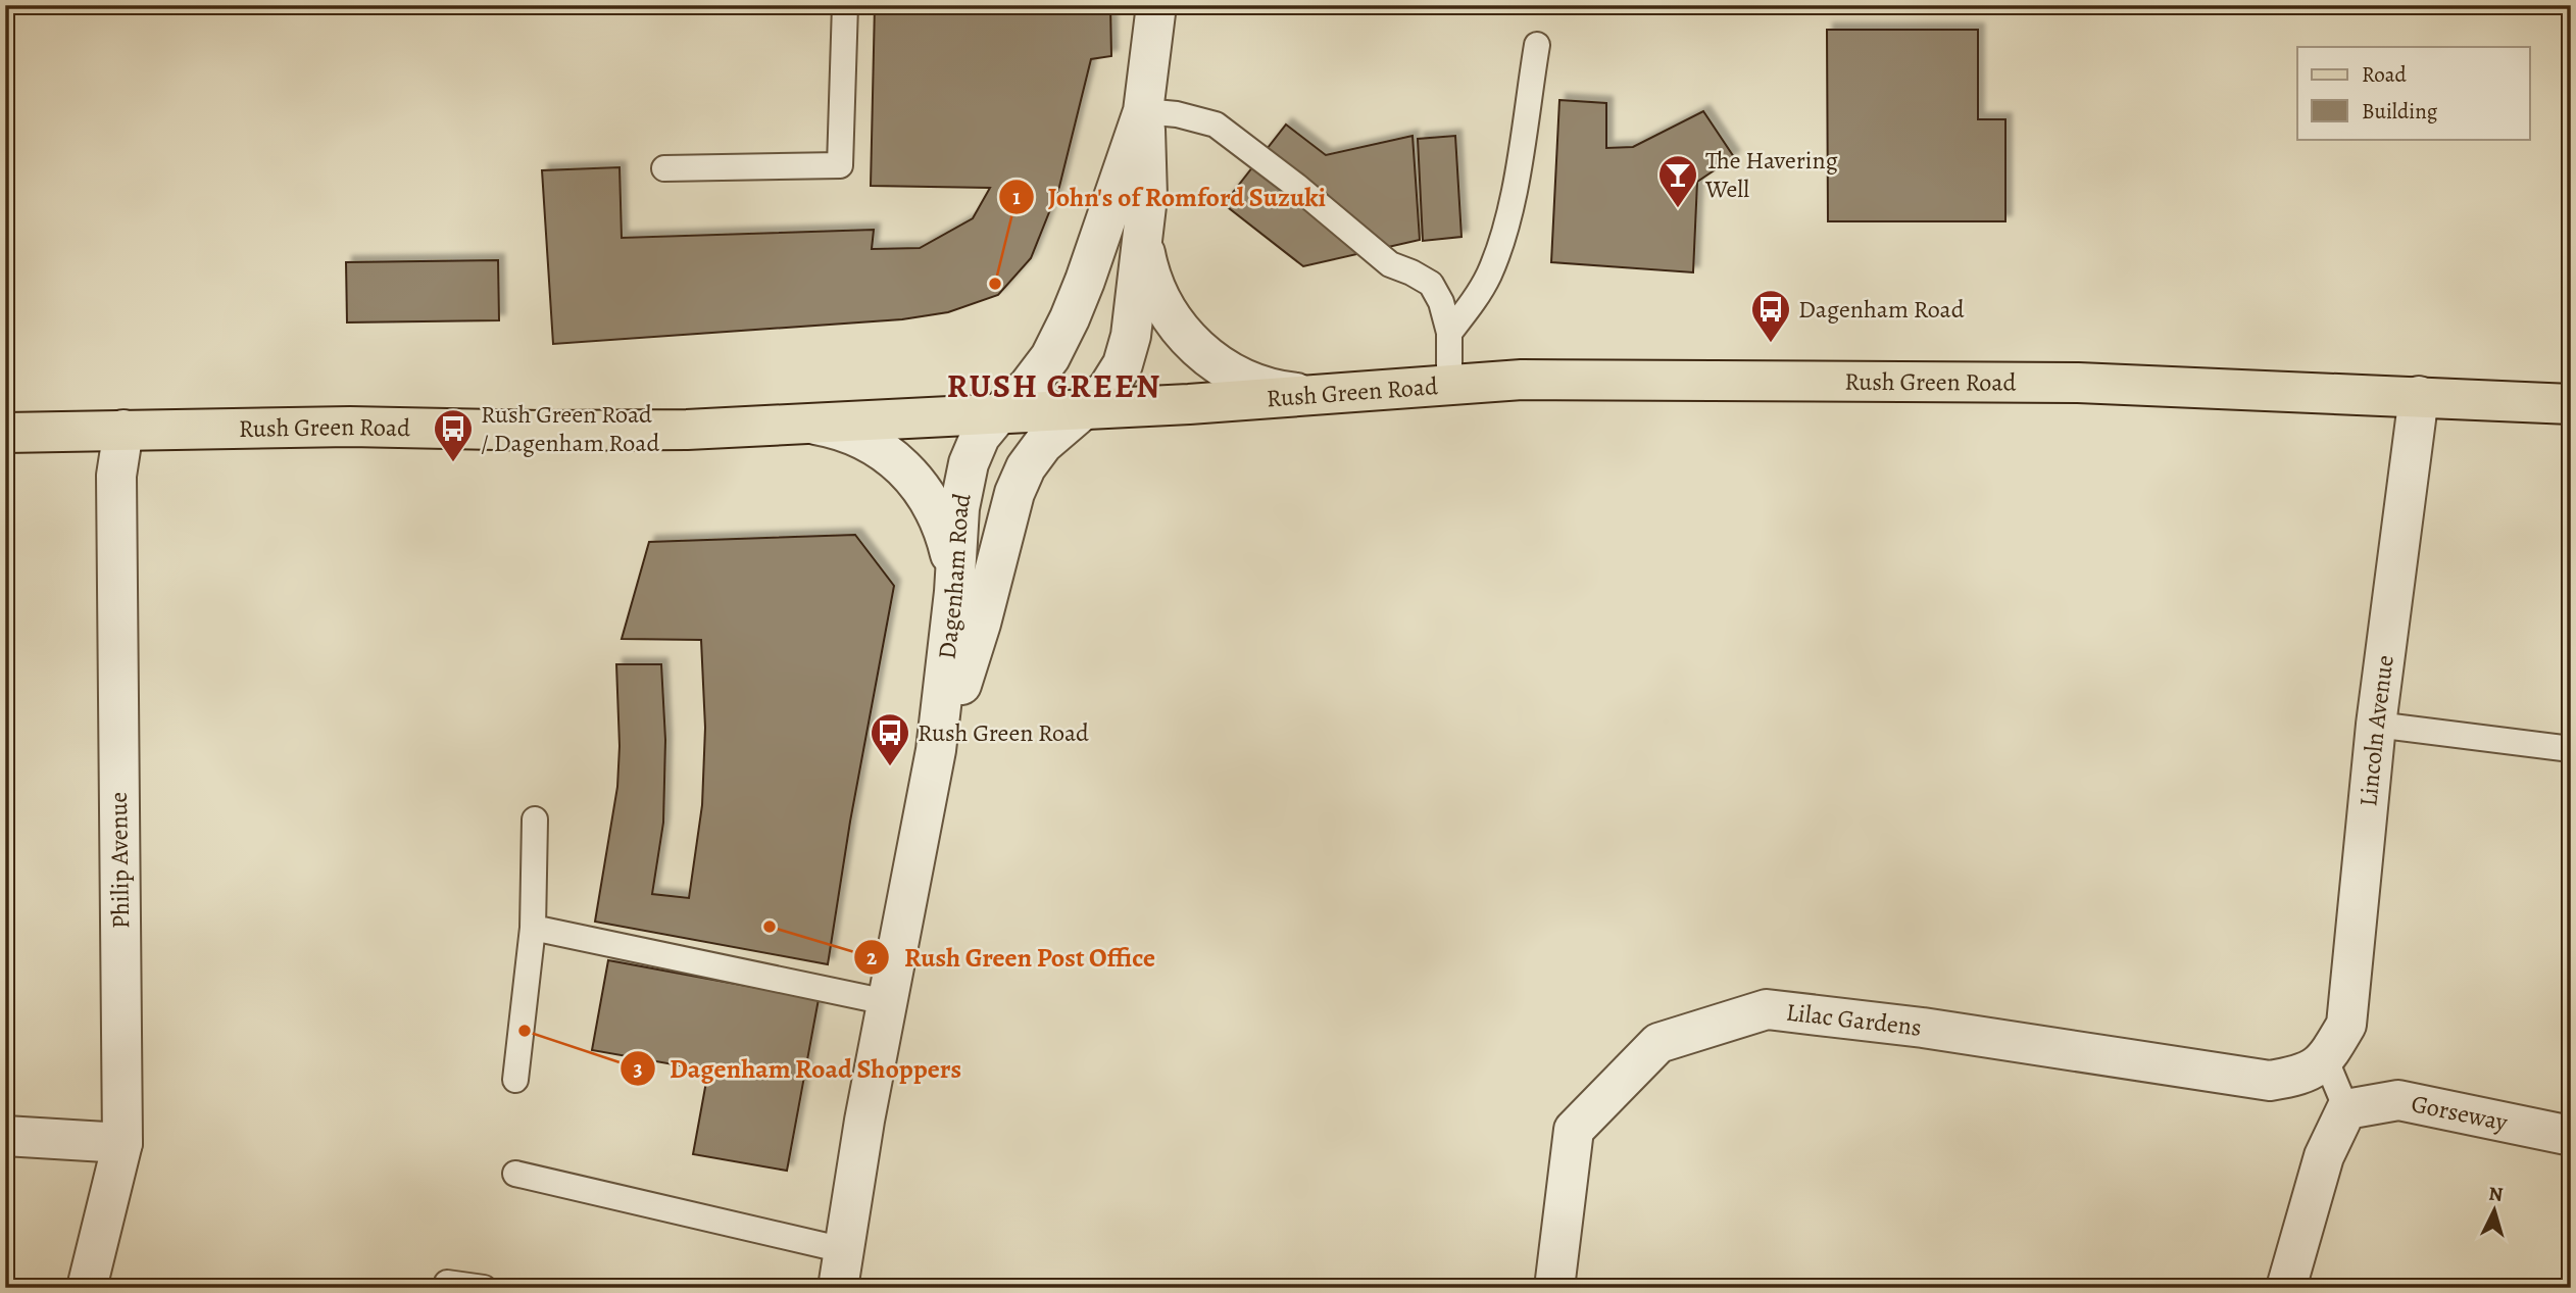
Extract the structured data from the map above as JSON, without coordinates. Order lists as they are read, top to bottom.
{
  "streets": {
    "main road": ["Rush Green Road"],
    "street": [
      "Dagenham Road",
      "Lincoln Avenue",
      "Philip Avenue",
      "Lilac Gardens",
      "Gorseway"
    ]
  },
  "crossings": [
    ["Rush Green Road", "Dagenham Road"],
    ["Rush Green Road", "Lincoln Avenue"],
    ["Rush Green Road", "Philip Avenue"],
    ["Lincoln Avenue", "Lilac Gardens"]
  ],
  "districts": ["RUSH GREEN"],
  "places": {
    "bar": ["The Havering Well"],
    "other": ["John's of Romford Suzuki", "Rush Green Post Office", "Dagenham Road Shoppers"],
    "bus stop": ["Dagenham Road", "Rush Green Road / Dagenham Road", "Rush Green Road"]
  },
  "legend": ["Road", "Building"],
  "north": "top"
}
